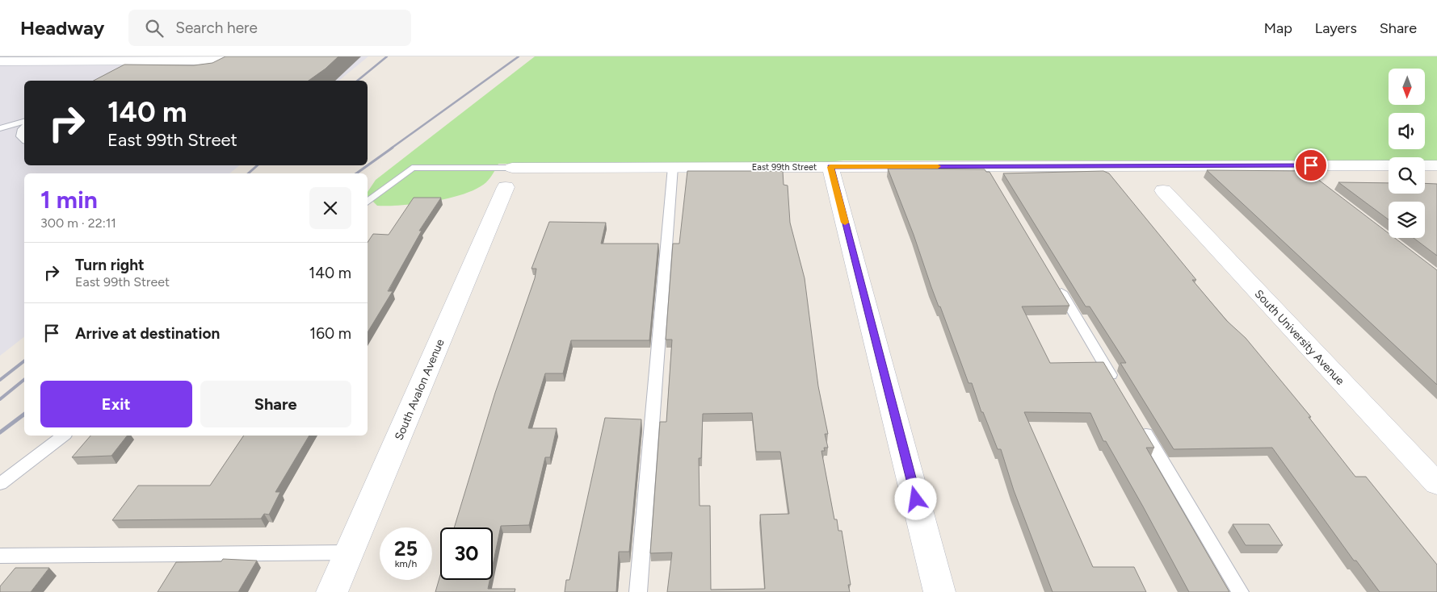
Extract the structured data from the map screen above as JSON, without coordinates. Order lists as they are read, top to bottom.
{
  "streets": {
    "street": ["East 99th Street", "South University Avenue", "South Avalon Avenue"]
  },
  "crossings": [
    ["East 99th Street", "South Avalon Avenue"]
  ],
  "north": "bottom",
  "page": {
    "header": "Headway",
    "search": "Search here",
    "nav": ["Map", "Layers", "Share"],
    "turn": ["140 m", "East 99th Street"],
    "heading": ["1 min", "300 m · 22:11"],
    "list": [
      {
        "name": "Turn right",
        "note": "East 99th Street",
        "value": "140 m"
      },
      {
        "name": "Arrive at destination",
        "value": "160 m"
      }
    ],
    "buttons": ["Exit", "Share"],
    "speed": "25 km/h",
    "limit": "30"
  }
}
